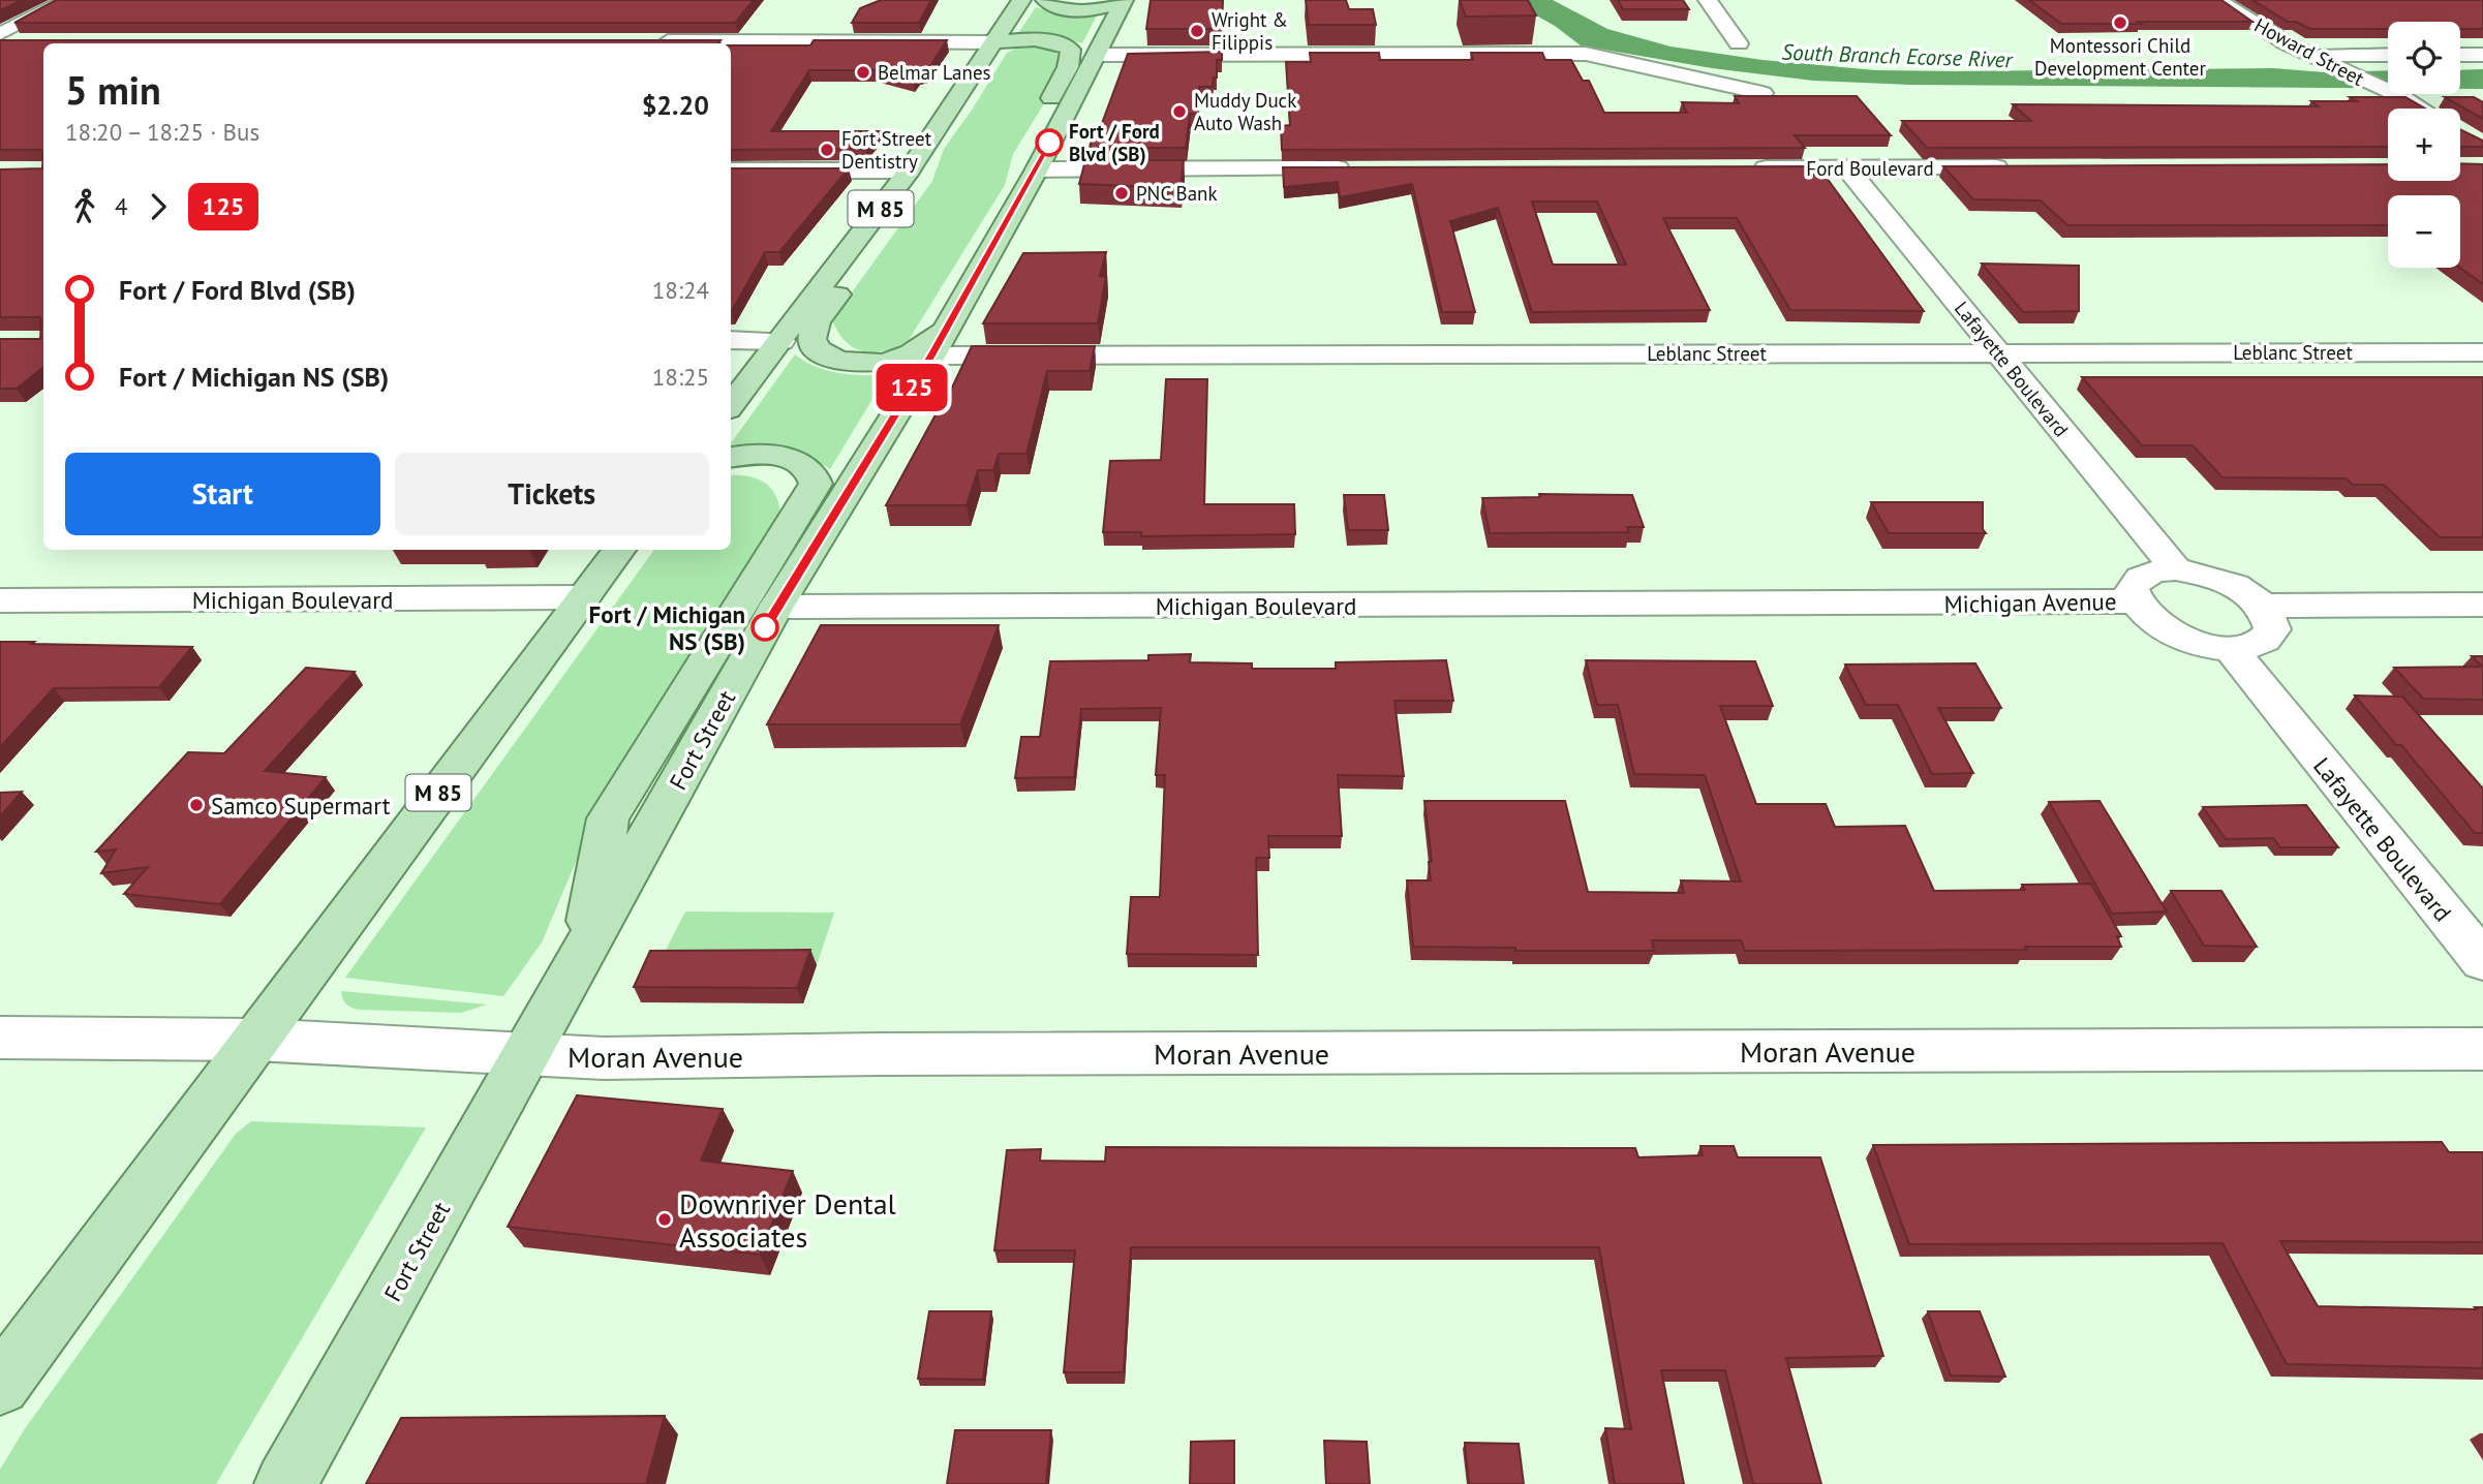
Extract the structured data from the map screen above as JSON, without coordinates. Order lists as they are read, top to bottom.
{
  "streets": {
    "main road": ["M 85", "Fort Street"],
    "street": [
      "Howard Street",
      "Ford Boulevard",
      "Leblanc Street",
      "Lafayette Boulevard",
      "Michigan Boulevard",
      "Michigan Avenue",
      "Moran Avenue"
    ]
  },
  "crossings": [
    ["Ford Boulevard", "Lafayette Boulevard"],
    ["M 85", "Michigan Boulevard"],
    ["M 85", "Moran Avenue"],
    ["Leblanc Street", "Lafayette Boulevard"],
    ["Leblanc Street", "Fort Street"],
    ["Michigan Boulevard", "Michigan Avenue"],
    ["Michigan Boulevard", "Fort Street"],
    ["Fort Street", "Moran Avenue"]
  ],
  "water": ["South Branch Ecorse River"],
  "places": [
    "Montessori Child Development Center",
    "Wright & Filippis",
    "Belmar Lanes",
    "Muddy Duck Auto Wash",
    "Fort / Ford Blvd (SB)",
    "Fort Street Dentistry",
    "PNC Bank",
    "Fort / Michigan NS (SB)",
    "Samco Supermart",
    "Downriver Dental Associates"
  ],
  "lines": ["bus line 125"],
  "page": {
    "on_map": "125",
    "map_buttons": ["+", "−"],
    "heading": ["5 min", "18:20 – 18:25 · Bus", "$2.20"],
    "legs": ["4", "125"],
    "list": [
      {
        "name": "Fort / Ford Blvd (SB)",
        "value": "18:24"
      },
      {
        "name": "Fort / Michigan NS (SB)",
        "value": "18:25"
      }
    ],
    "buttons": ["Start", "Tickets"]
  }
}
